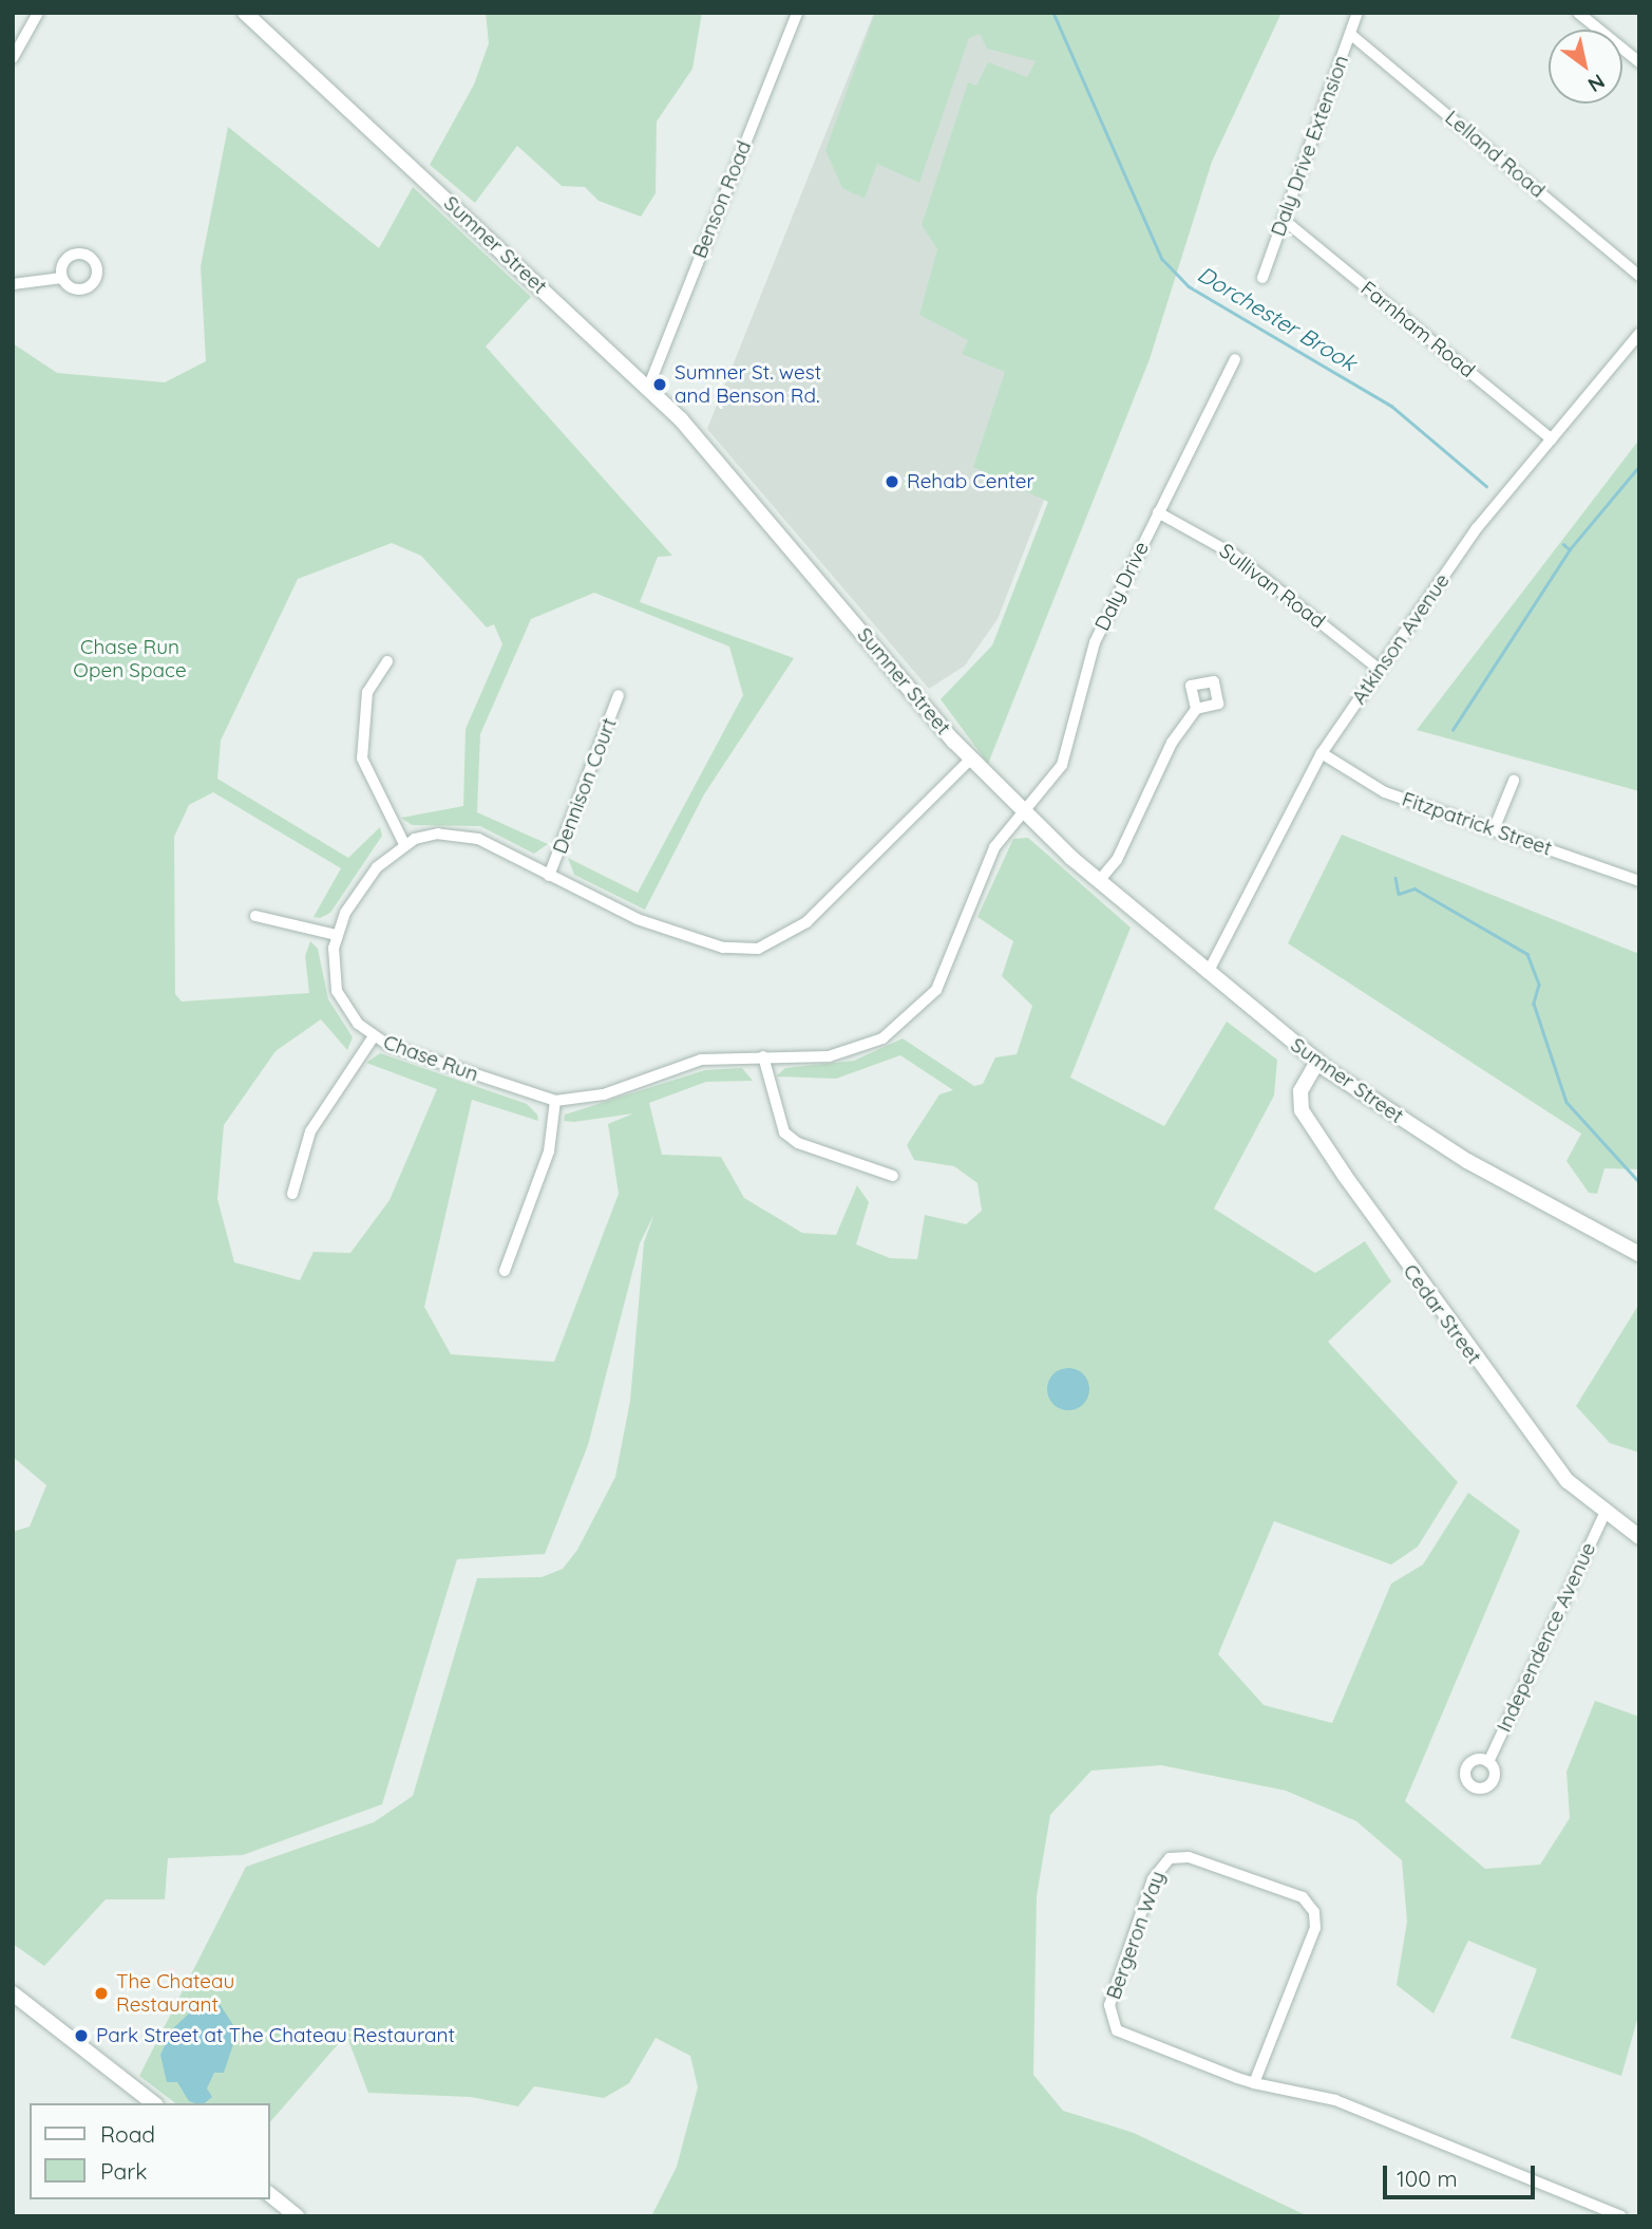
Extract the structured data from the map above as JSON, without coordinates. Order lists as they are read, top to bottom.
{
  "streets": {
    "main road": ["Sumner Street", "Cedar Street"],
    "street": [
      "Daly Drive Extension",
      "Lelland Road",
      "Benson Road",
      "Farnham Road",
      "Daly Drive",
      "Sullivan Road",
      "Atkinson Avenue",
      "Dennison Court",
      "Fitzpatrick Street",
      "Chase Run",
      "Independence Avenue",
      "Bergeron Way"
    ]
  },
  "crossings": [
    ["Daly Drive Extension", "Lelland Road"],
    ["Daly Drive Extension", "Farnham Road"],
    ["Benson Road", "Sumner Street"],
    ["Sumner Street", "Daly Drive"],
    ["Sumner Street", "Atkinson Avenue"],
    ["Sumner Street", "Chase Run"],
    ["Sumner Street", "Cedar Street"],
    ["Farnham Road", "Atkinson Avenue"],
    ["Daly Drive", "Sullivan Road"],
    ["Daly Drive", "Chase Run"],
    ["Sullivan Road", "Atkinson Avenue"],
    ["Atkinson Avenue", "Fitzpatrick Street"],
    ["Cedar Street", "Independence Avenue"]
  ],
  "water": ["Dorchester Brook"],
  "parks": ["Chase Run Open Space"],
  "places": [
    "Sumner St. west and Benson Rd.",
    "Rehab Center",
    "The Chateau Restaurant",
    "Park Street at The Chateau Restaurant"
  ],
  "legend": ["Road", "Park"],
  "scale_bar": "100 m",
  "north": "bottom right"
}
